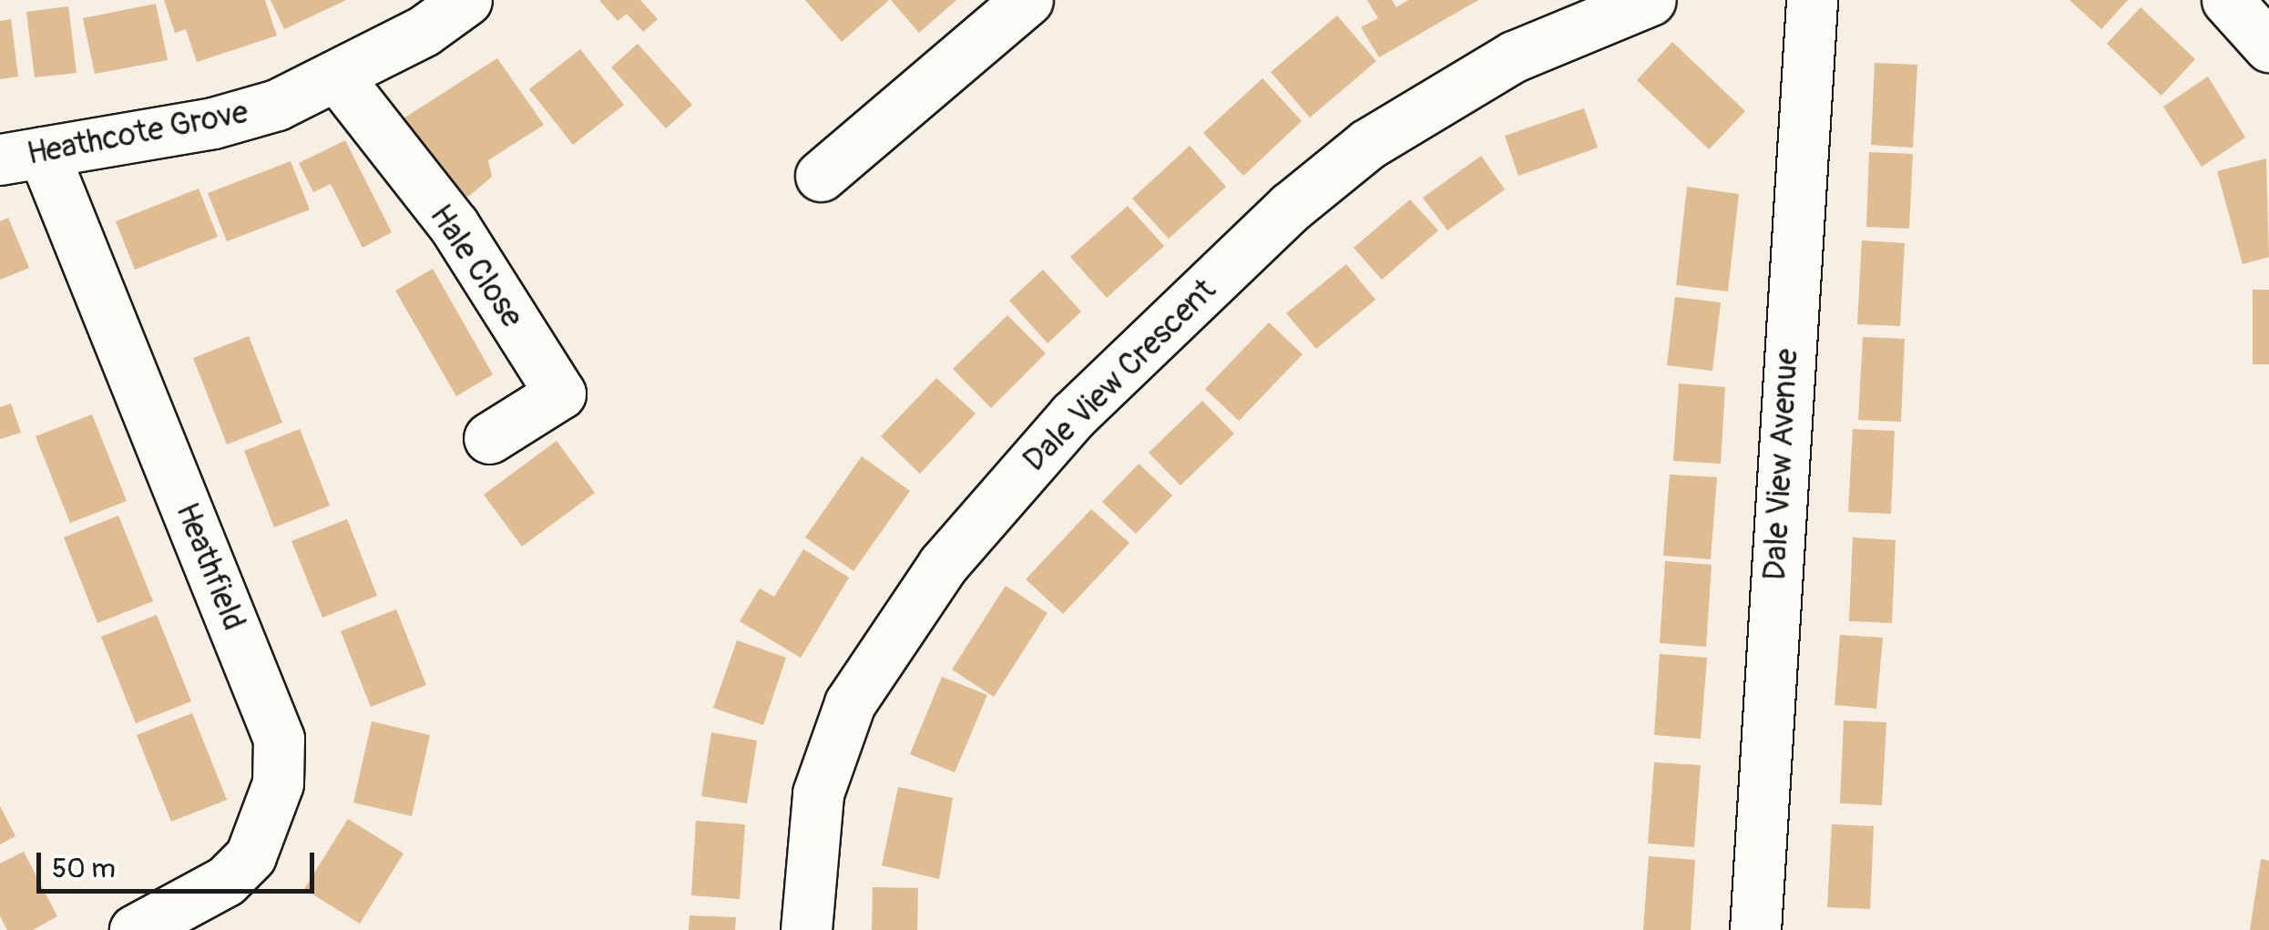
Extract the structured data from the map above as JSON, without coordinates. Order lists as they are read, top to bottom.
{
  "streets": {
    "street": [
      "Heathcote Grove",
      "Hale Close",
      "Dale View Crescent",
      "Dale View Avenue",
      "Heathfield"
    ]
  },
  "crossings": [
    ["Heathcote Grove", "Hale Close"],
    ["Heathcote Grove", "Heathfield"]
  ],
  "scale_bar": "50 m"
}
